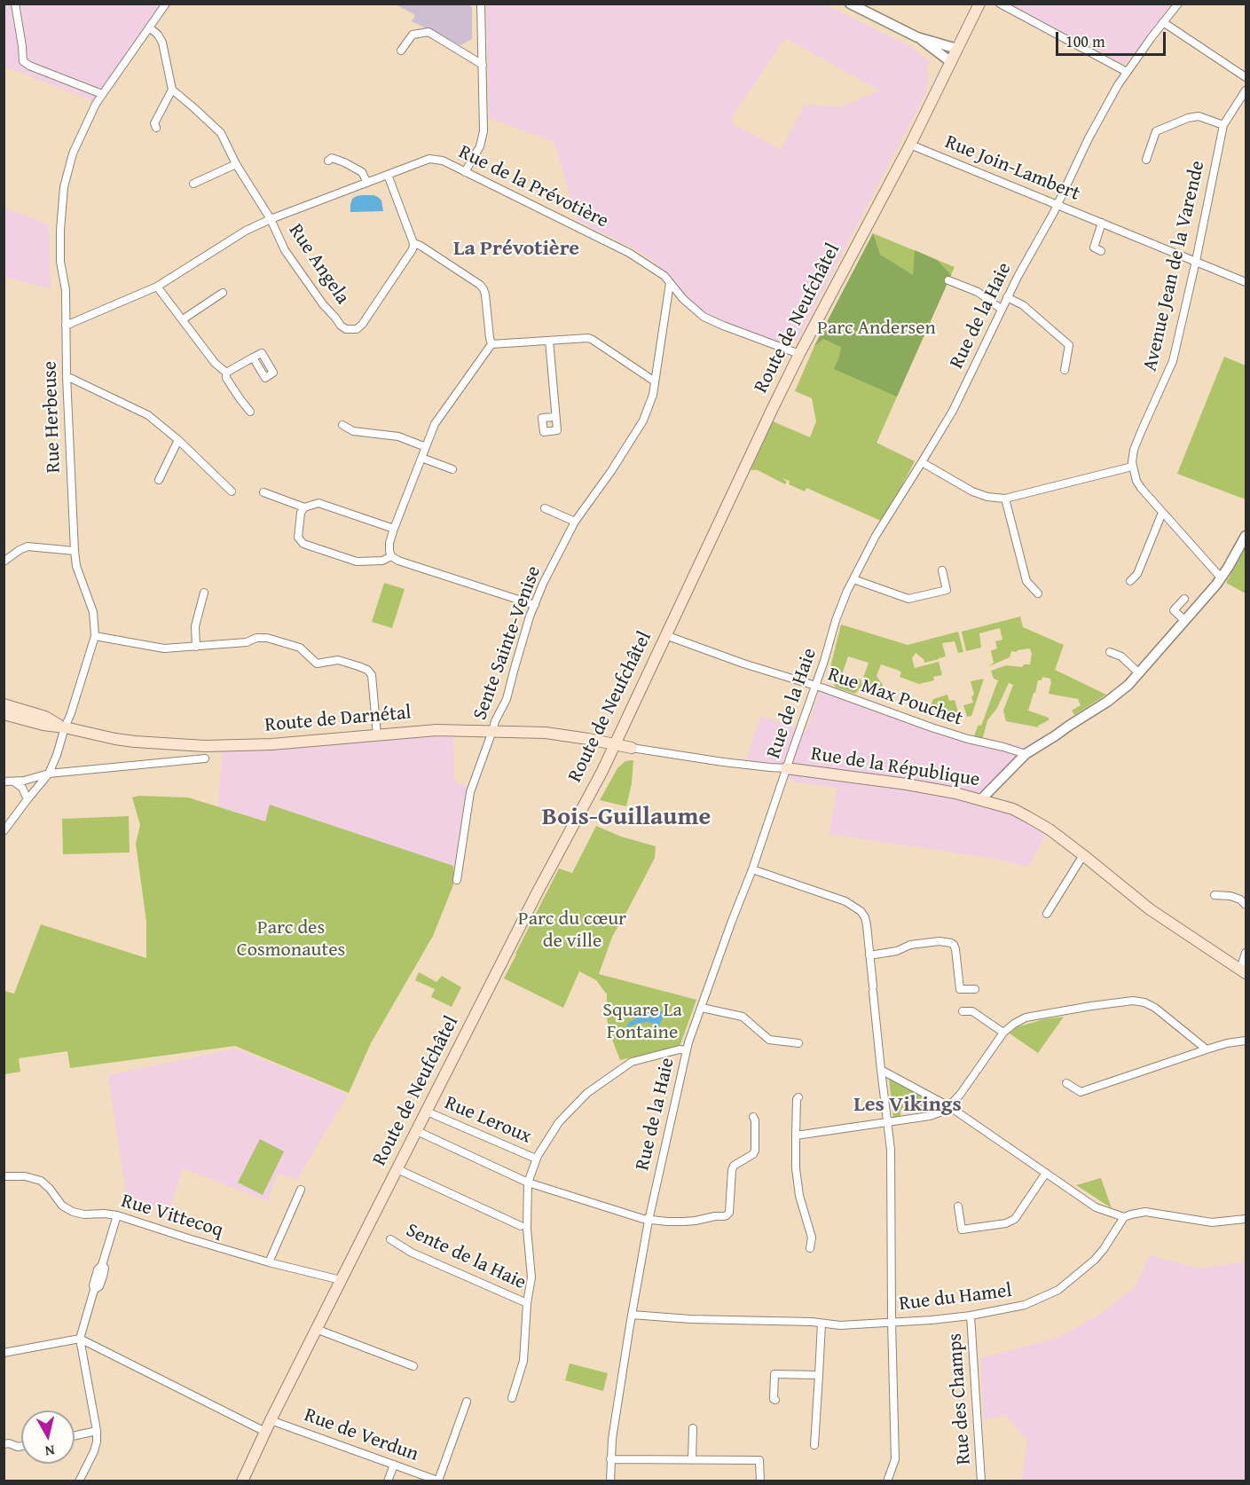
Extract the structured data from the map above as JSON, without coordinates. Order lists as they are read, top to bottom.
{
  "streets": {
    "main road": ["Route de Neufchâtel", "Route de Darnétal", "Rue de la République"],
    "street": [
      "Rue Join-Lambert",
      "Rue de la Prévotière",
      "Rue Angela",
      "Avenue Jean de la Varende",
      "Rue de la Haie",
      "Rue Herbeuse",
      "Sente Sainte-Venise",
      "Rue Max Pouchet",
      "Rue Leroux",
      "Rue Vittecoq",
      "Sente de la Haie",
      "Rue du Hamel",
      "Rue des Champs",
      "Rue de Verdun"
    ]
  },
  "crossings": [
    ["Rue Join-Lambert", "Avenue Jean de la Varende"],
    ["Rue Join-Lambert", "Rue de la Haie"],
    ["Rue Join-Lambert", "Route de Neufchâtel"],
    ["Rue de la Prévotière", "Rue Angela"],
    ["Rue de la Prévotière", "Route de Neufchâtel"],
    ["Rue de la Prévotière", "Rue Herbeuse"],
    ["Rue de la Prévotière", "Sente Sainte-Venise"],
    ["Rue de la Haie", "Rue Max Pouchet"],
    ["Rue de la Haie", "Rue de la République"],
    ["Rue de la Haie", "Rue du Hamel"],
    ["Route de Neufchâtel", "Rue Max Pouchet"],
    ["Route de Neufchâtel", "Route de Darnétal"],
    ["Route de Neufchâtel", "Rue de la République"],
    ["Route de Neufchâtel", "Rue Leroux"],
    ["Route de Neufchâtel", "Rue Vittecoq"],
    ["Route de Neufchâtel", "Rue de Verdun"],
    ["Rue Herbeuse", "Route de Darnétal"],
    ["Sente Sainte-Venise", "Route de Darnétal"],
    ["Route de Darnétal", "Rue de la République"],
    ["Rue du Hamel", "Rue des Champs"]
  ],
  "districts": ["La Prévotière", "Bois-Guillaume", "Les Vikings"],
  "parks": [
    "Parc Andersen",
    "Parc du cœur de ville",
    "Parc des Cosmonautes",
    "Square La Fontaine"
  ],
  "scale_bar": "100 m",
  "north": "bottom"
}
